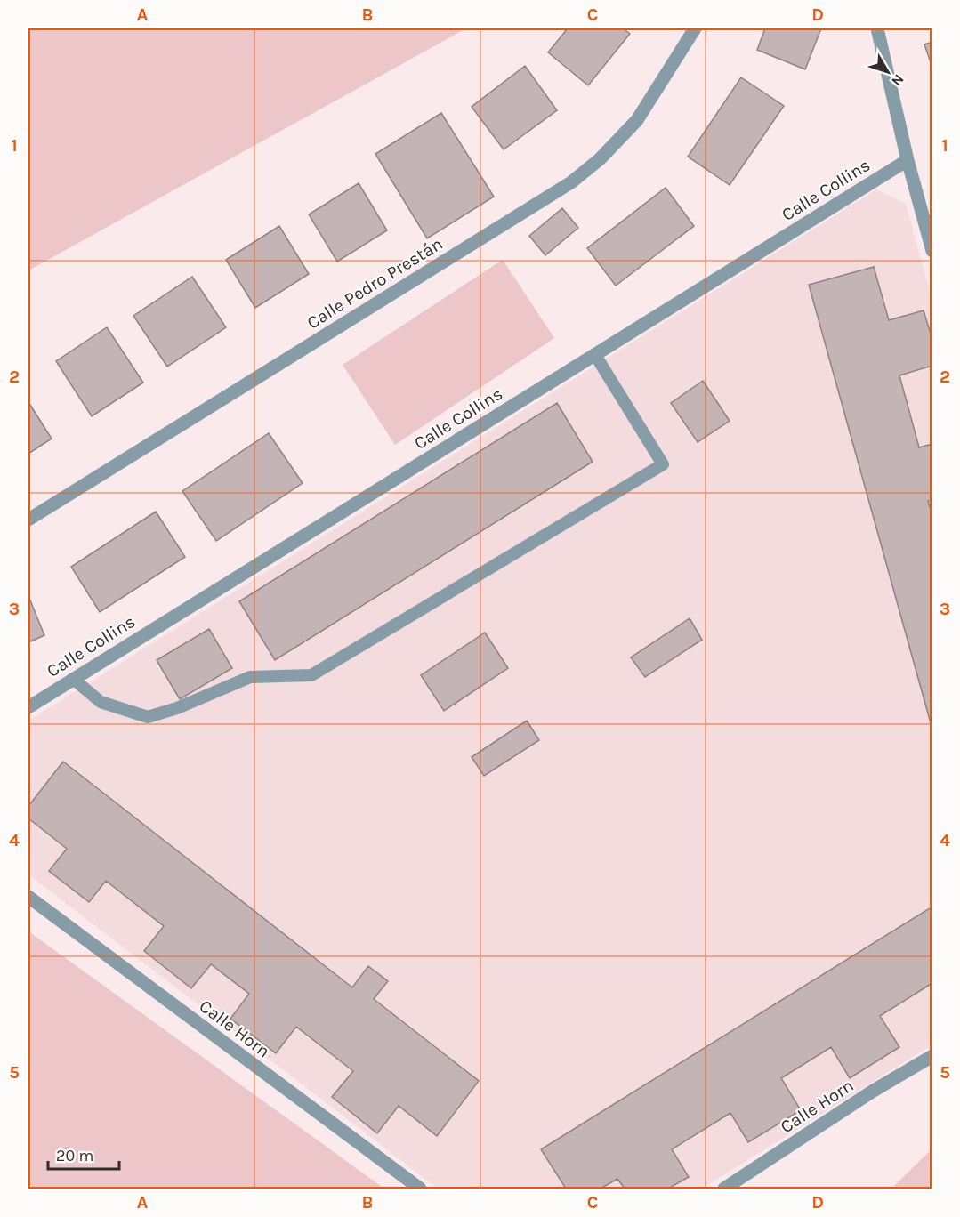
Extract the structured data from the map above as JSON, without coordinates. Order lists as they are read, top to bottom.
{
  "streets": {
    "street": ["Calle Collins", "Calle Pedro Prestán", "Calle Horn"]
  },
  "scale_bar": "20 m",
  "north": "bottom right",
  "grid": {
    "columns": [
      "A",
      "B",
      "C",
      "D"
    ],
    "rows": [
      "1",
      "2",
      "3",
      "4",
      "5"
    ]
  }
}
